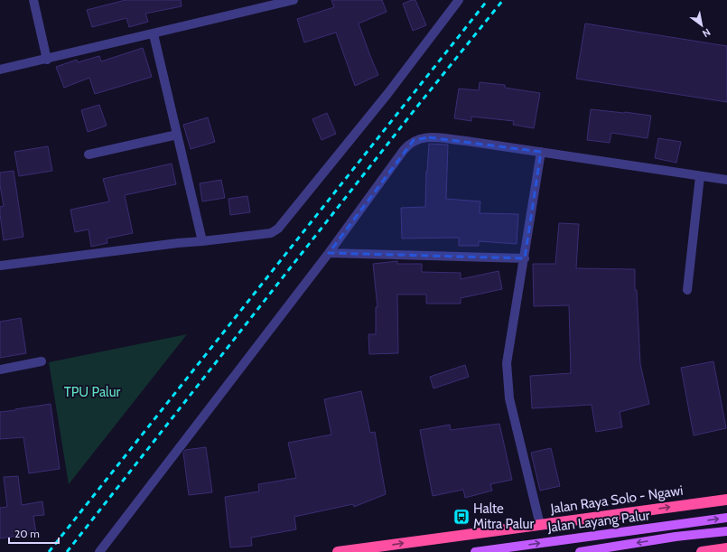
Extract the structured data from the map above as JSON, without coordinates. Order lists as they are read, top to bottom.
{
  "streets": {
    "highway": ["Jalan Raya Solo - Ngawi"],
    "main road": ["Jalan Layang Palur"]
  },
  "one_way": ["Jalan Raya Solo - Ngawi"],
  "parks": ["TPU Palur"],
  "places": {
    "bus stop": ["Halte Mitra Palur"]
  },
  "scale_bar": "20 m",
  "north": "bottom right"
}
